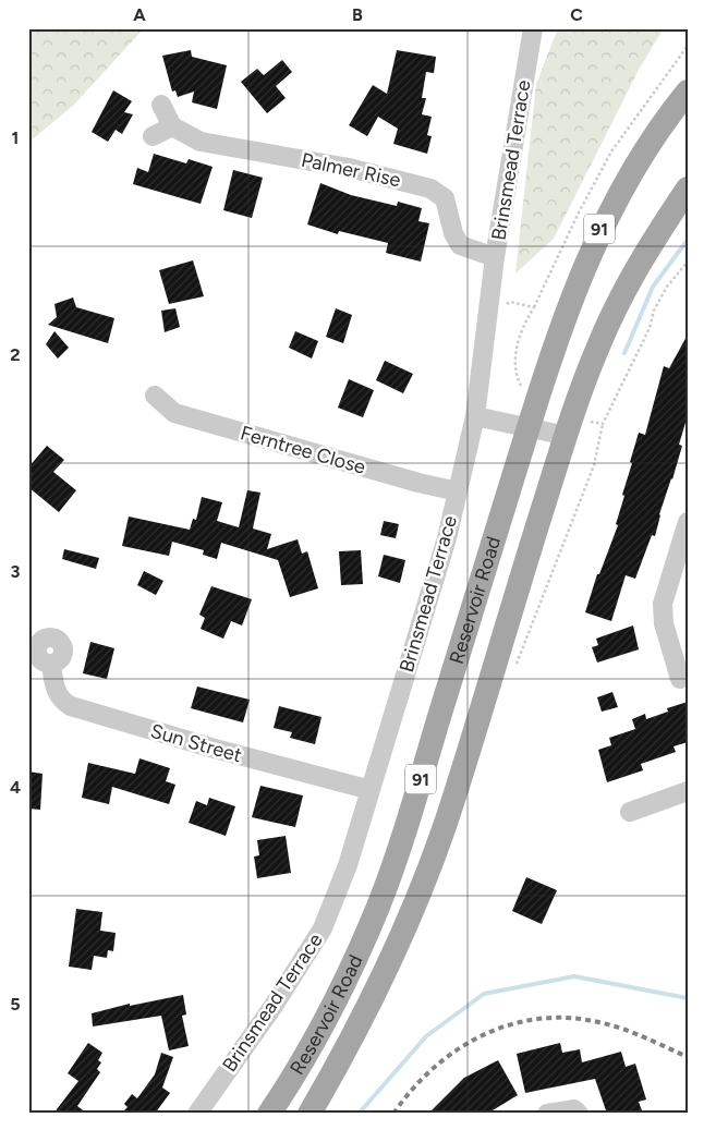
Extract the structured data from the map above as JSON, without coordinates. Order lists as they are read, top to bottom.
{
  "streets": {
    "main road": ["91", "Reservoir Road"],
    "street": [
      "Brinsmead Terrace",
      "Palmer Rise",
      "Ferntree Close",
      "Sun Street"
    ]
  },
  "crossings": [
    ["Brinsmead Terrace", "Palmer Rise"],
    ["Brinsmead Terrace", "Ferntree Close"],
    ["Brinsmead Terrace", "Sun Street"]
  ],
  "grid": {
    "columns": ["A", "B", "C"],
    "rows": [
      "1",
      "2",
      "3",
      "4",
      "5"
    ]
  }
}
